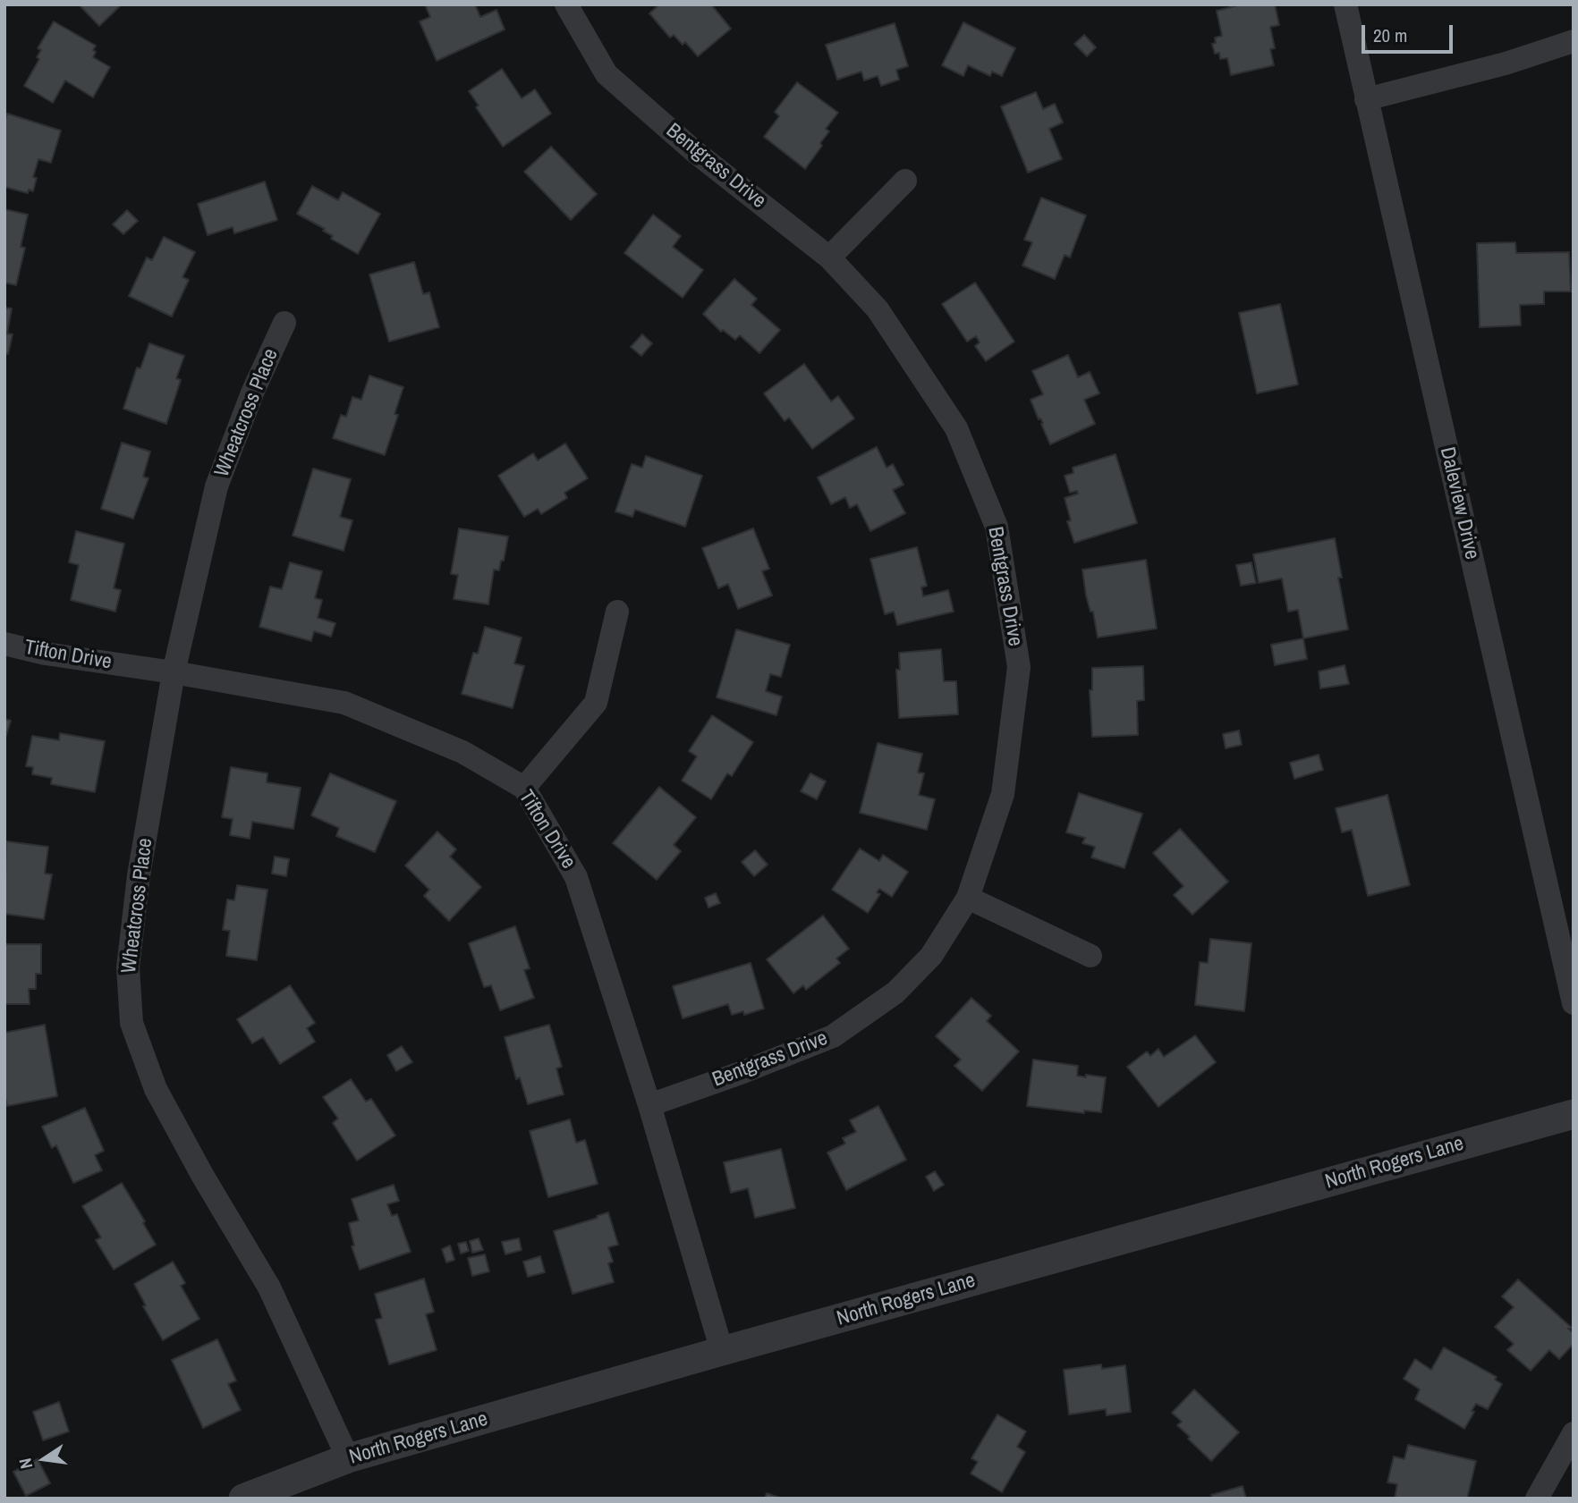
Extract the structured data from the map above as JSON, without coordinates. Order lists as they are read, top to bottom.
{
  "streets": {
    "street": [
      "Bentgrass Drive",
      "Wheatcross Place",
      "Daleview Drive",
      "Tifton Drive",
      "North Rogers Lane"
    ]
  },
  "crossings": [
    ["Bentgrass Drive", "Tifton Drive"],
    ["Wheatcross Place", "Tifton Drive"],
    ["Wheatcross Place", "North Rogers Lane"],
    ["Tifton Drive", "North Rogers Lane"]
  ],
  "scale_bar": "20 m",
  "north": "left"
}
